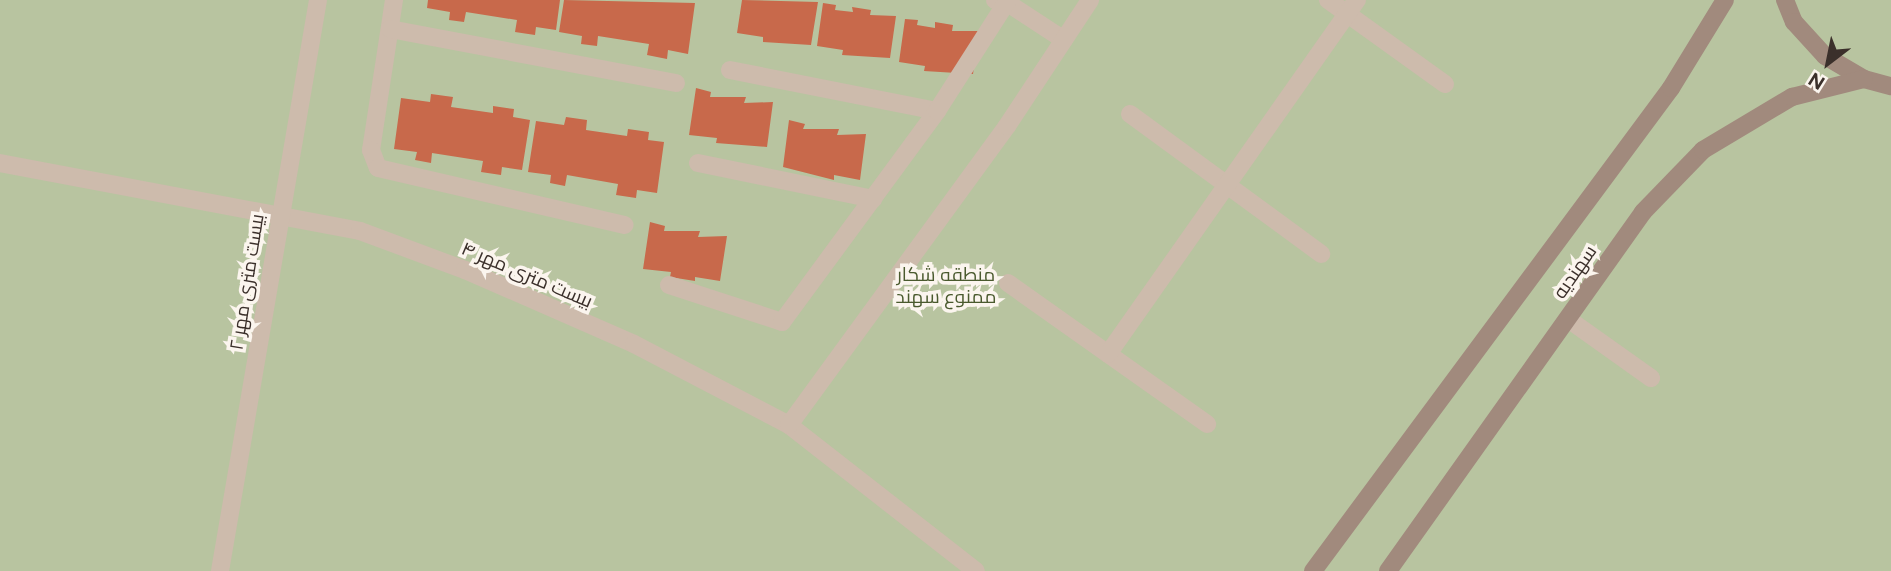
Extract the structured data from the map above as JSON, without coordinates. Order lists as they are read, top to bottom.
{
  "streets": {
    "main road": ["سهندیه"],
    "street": ["بیست متری مهر ۴", "بیست متری مهر ۲"]
  },
  "crossings": [
    ["بیست متری مهر ۴", "بیست متری مهر ۲"]
  ],
  "parks": ["منطقه شکار ممنوع سهند"],
  "north": "bottom left"
}
